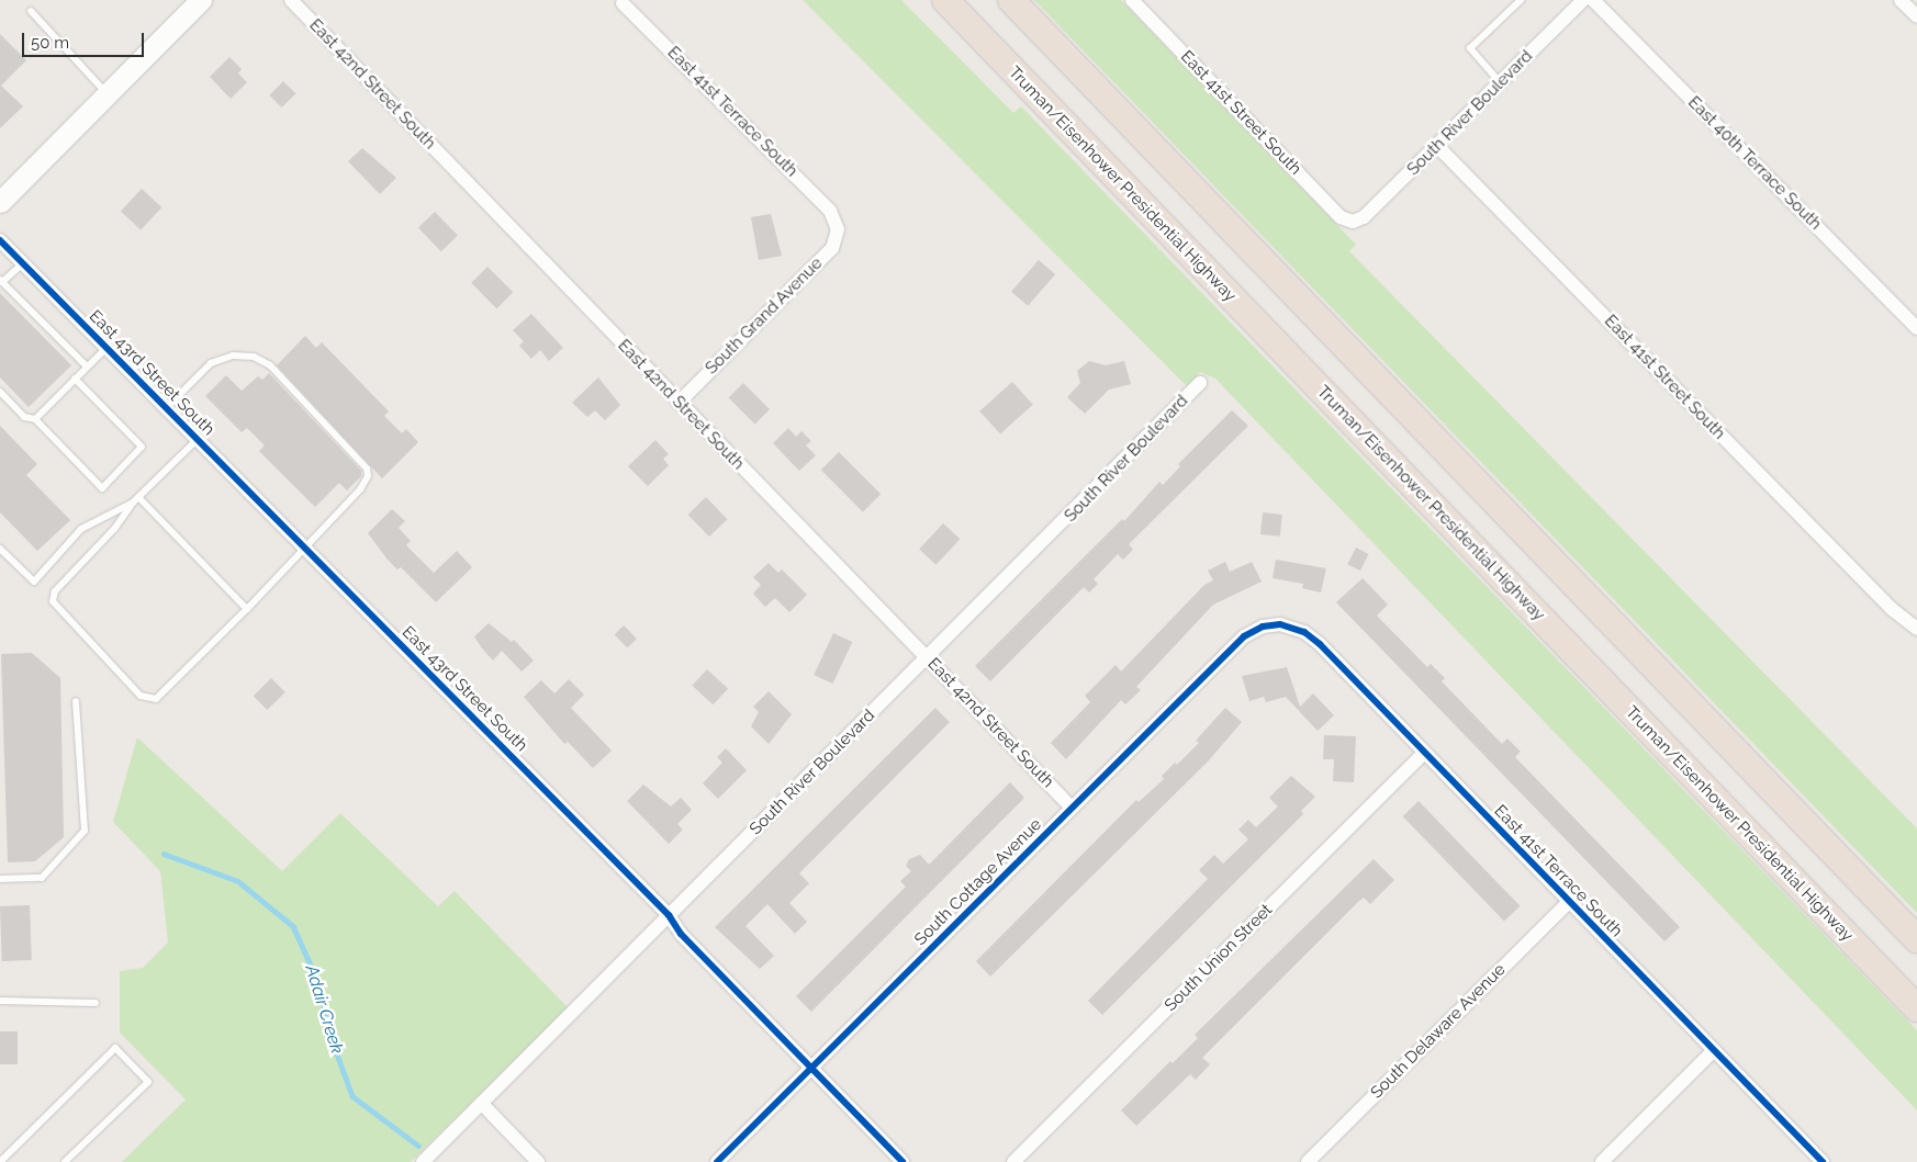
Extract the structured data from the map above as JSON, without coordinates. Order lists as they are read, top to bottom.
{
  "streets": {
    "highway": ["Truman/Eisenhower Presidential Highway"],
    "street": [
      "East 42nd Street South",
      "East 41st Terrace South",
      "East 41st Street South",
      "South River Boulevard",
      "East 40th Terrace South",
      "South Grand Avenue",
      "East 43rd Street South",
      "South Cottage Avenue",
      "South Union Street",
      "South Delaware Avenue"
    ]
  },
  "crossings": [
    ["East 42nd Street South", "South River Boulevard"],
    ["East 42nd Street South", "South Grand Avenue"],
    ["East 42nd Street South", "South Cottage Avenue"],
    ["East 41st Terrace South", "South Grand Avenue"],
    ["East 41st Terrace South", "South Cottage Avenue"],
    ["East 41st Terrace South", "South Union Street"],
    ["East 41st Terrace South", "South Delaware Avenue"],
    ["East 41st Street South", "South River Boulevard"],
    ["South River Boulevard", "East 43rd Street South"],
    ["East 43rd Street South", "South Cottage Avenue"]
  ],
  "water": ["Adair Creek"],
  "scale_bar": "50 m"
}
